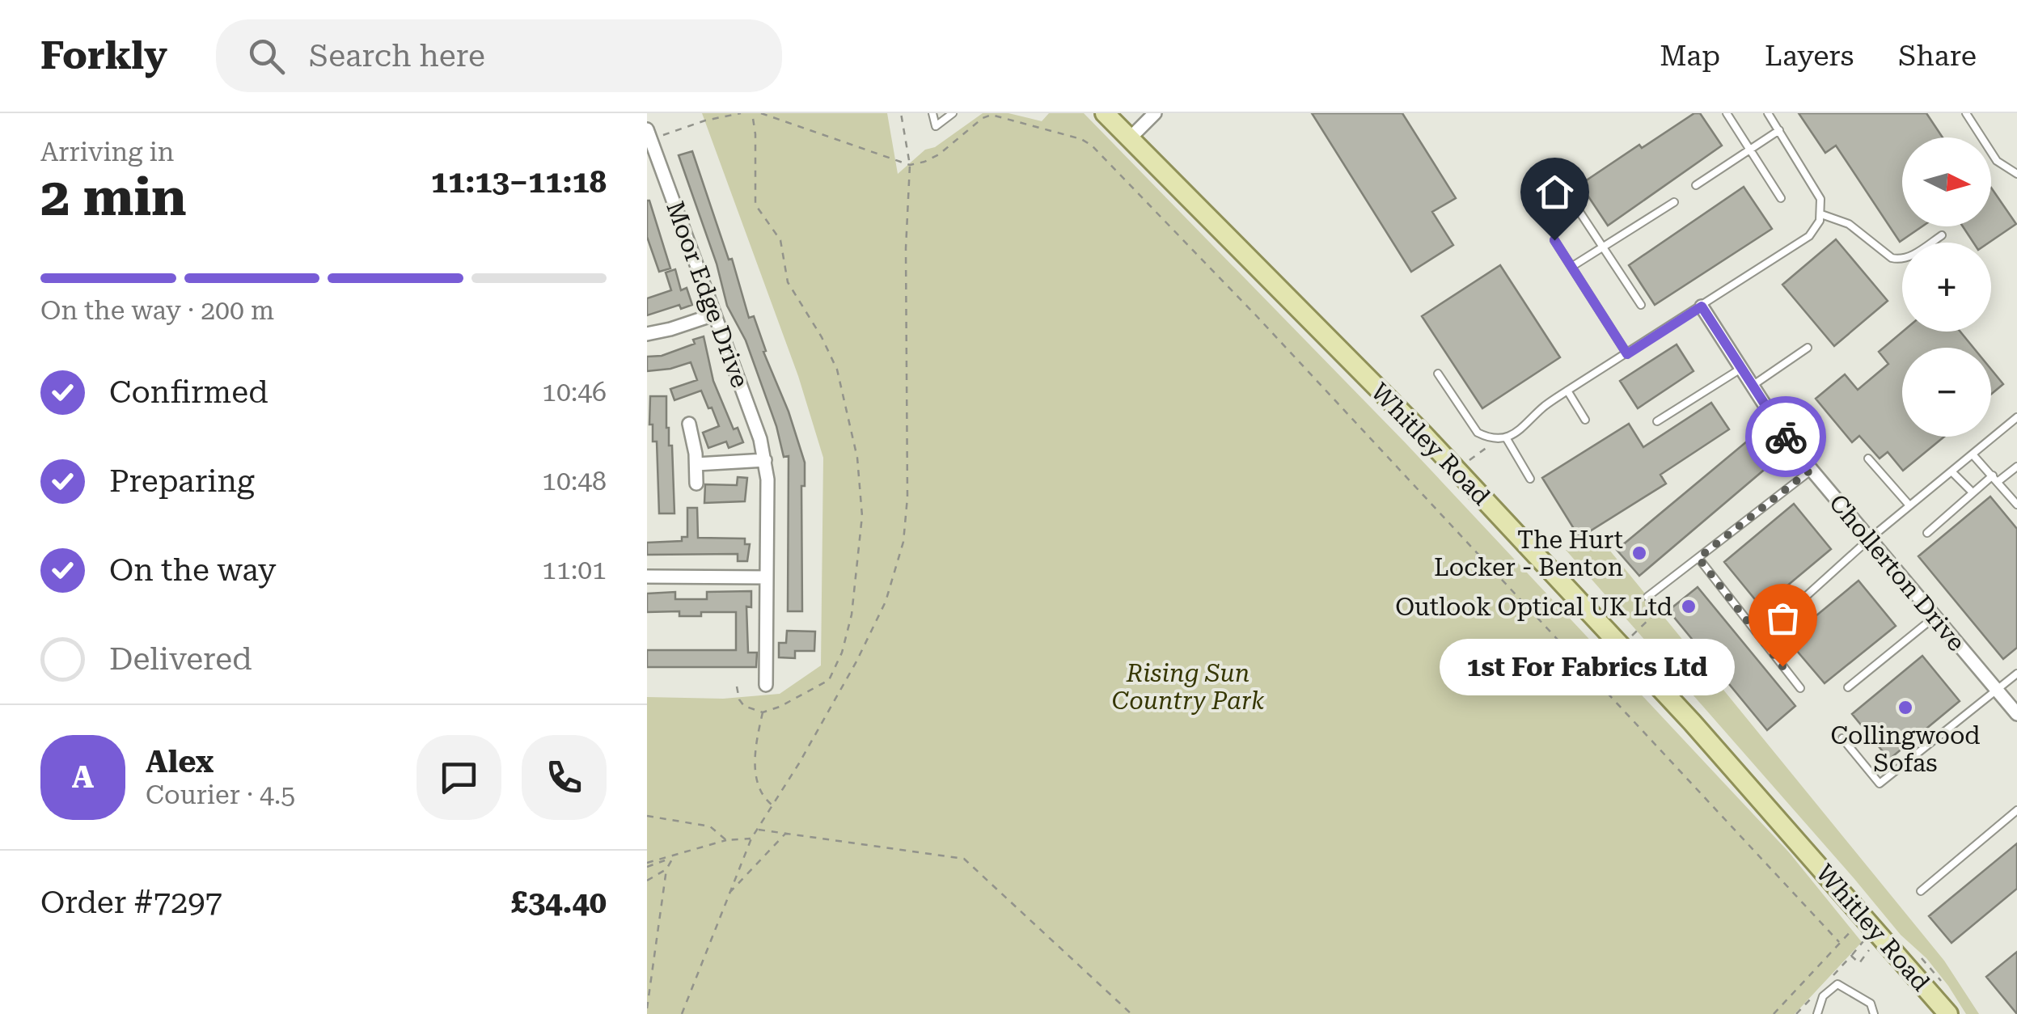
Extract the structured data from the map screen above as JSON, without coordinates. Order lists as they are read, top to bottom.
{
  "streets": {
    "main road": ["Whitley Road"],
    "street": ["Moor Edge Drive", "Chollerton Drive"]
  },
  "parks": ["Rising Sun Country Park"],
  "places": [
    "The Hurt Locker - Benton",
    "Outlook Optical UK Ltd",
    "1st For Fabrics Ltd",
    "Collingwood Sofas"
  ],
  "north": "right",
  "page": {
    "header": "Forkly",
    "search": "Search here",
    "nav": ["Map", "Layers", "Share"],
    "heading": ["2 min", "Arriving in", "11:13–11:18"],
    "panel": [
      "Alex",
      "Courier · 4.5",
      "Order #7297",
      "£34.40"
    ],
    "map_buttons": ["+", "−"],
    "bar": "On the way · 200 m",
    "list": [
      ["Confirmed", "10:46"],
      ["Preparing", "10:48"],
      ["On the way", "11:01"],
      "Delivered"
    ],
    "bubble": "1st For Fabrics Ltd",
    "round": "A"
  }
}
